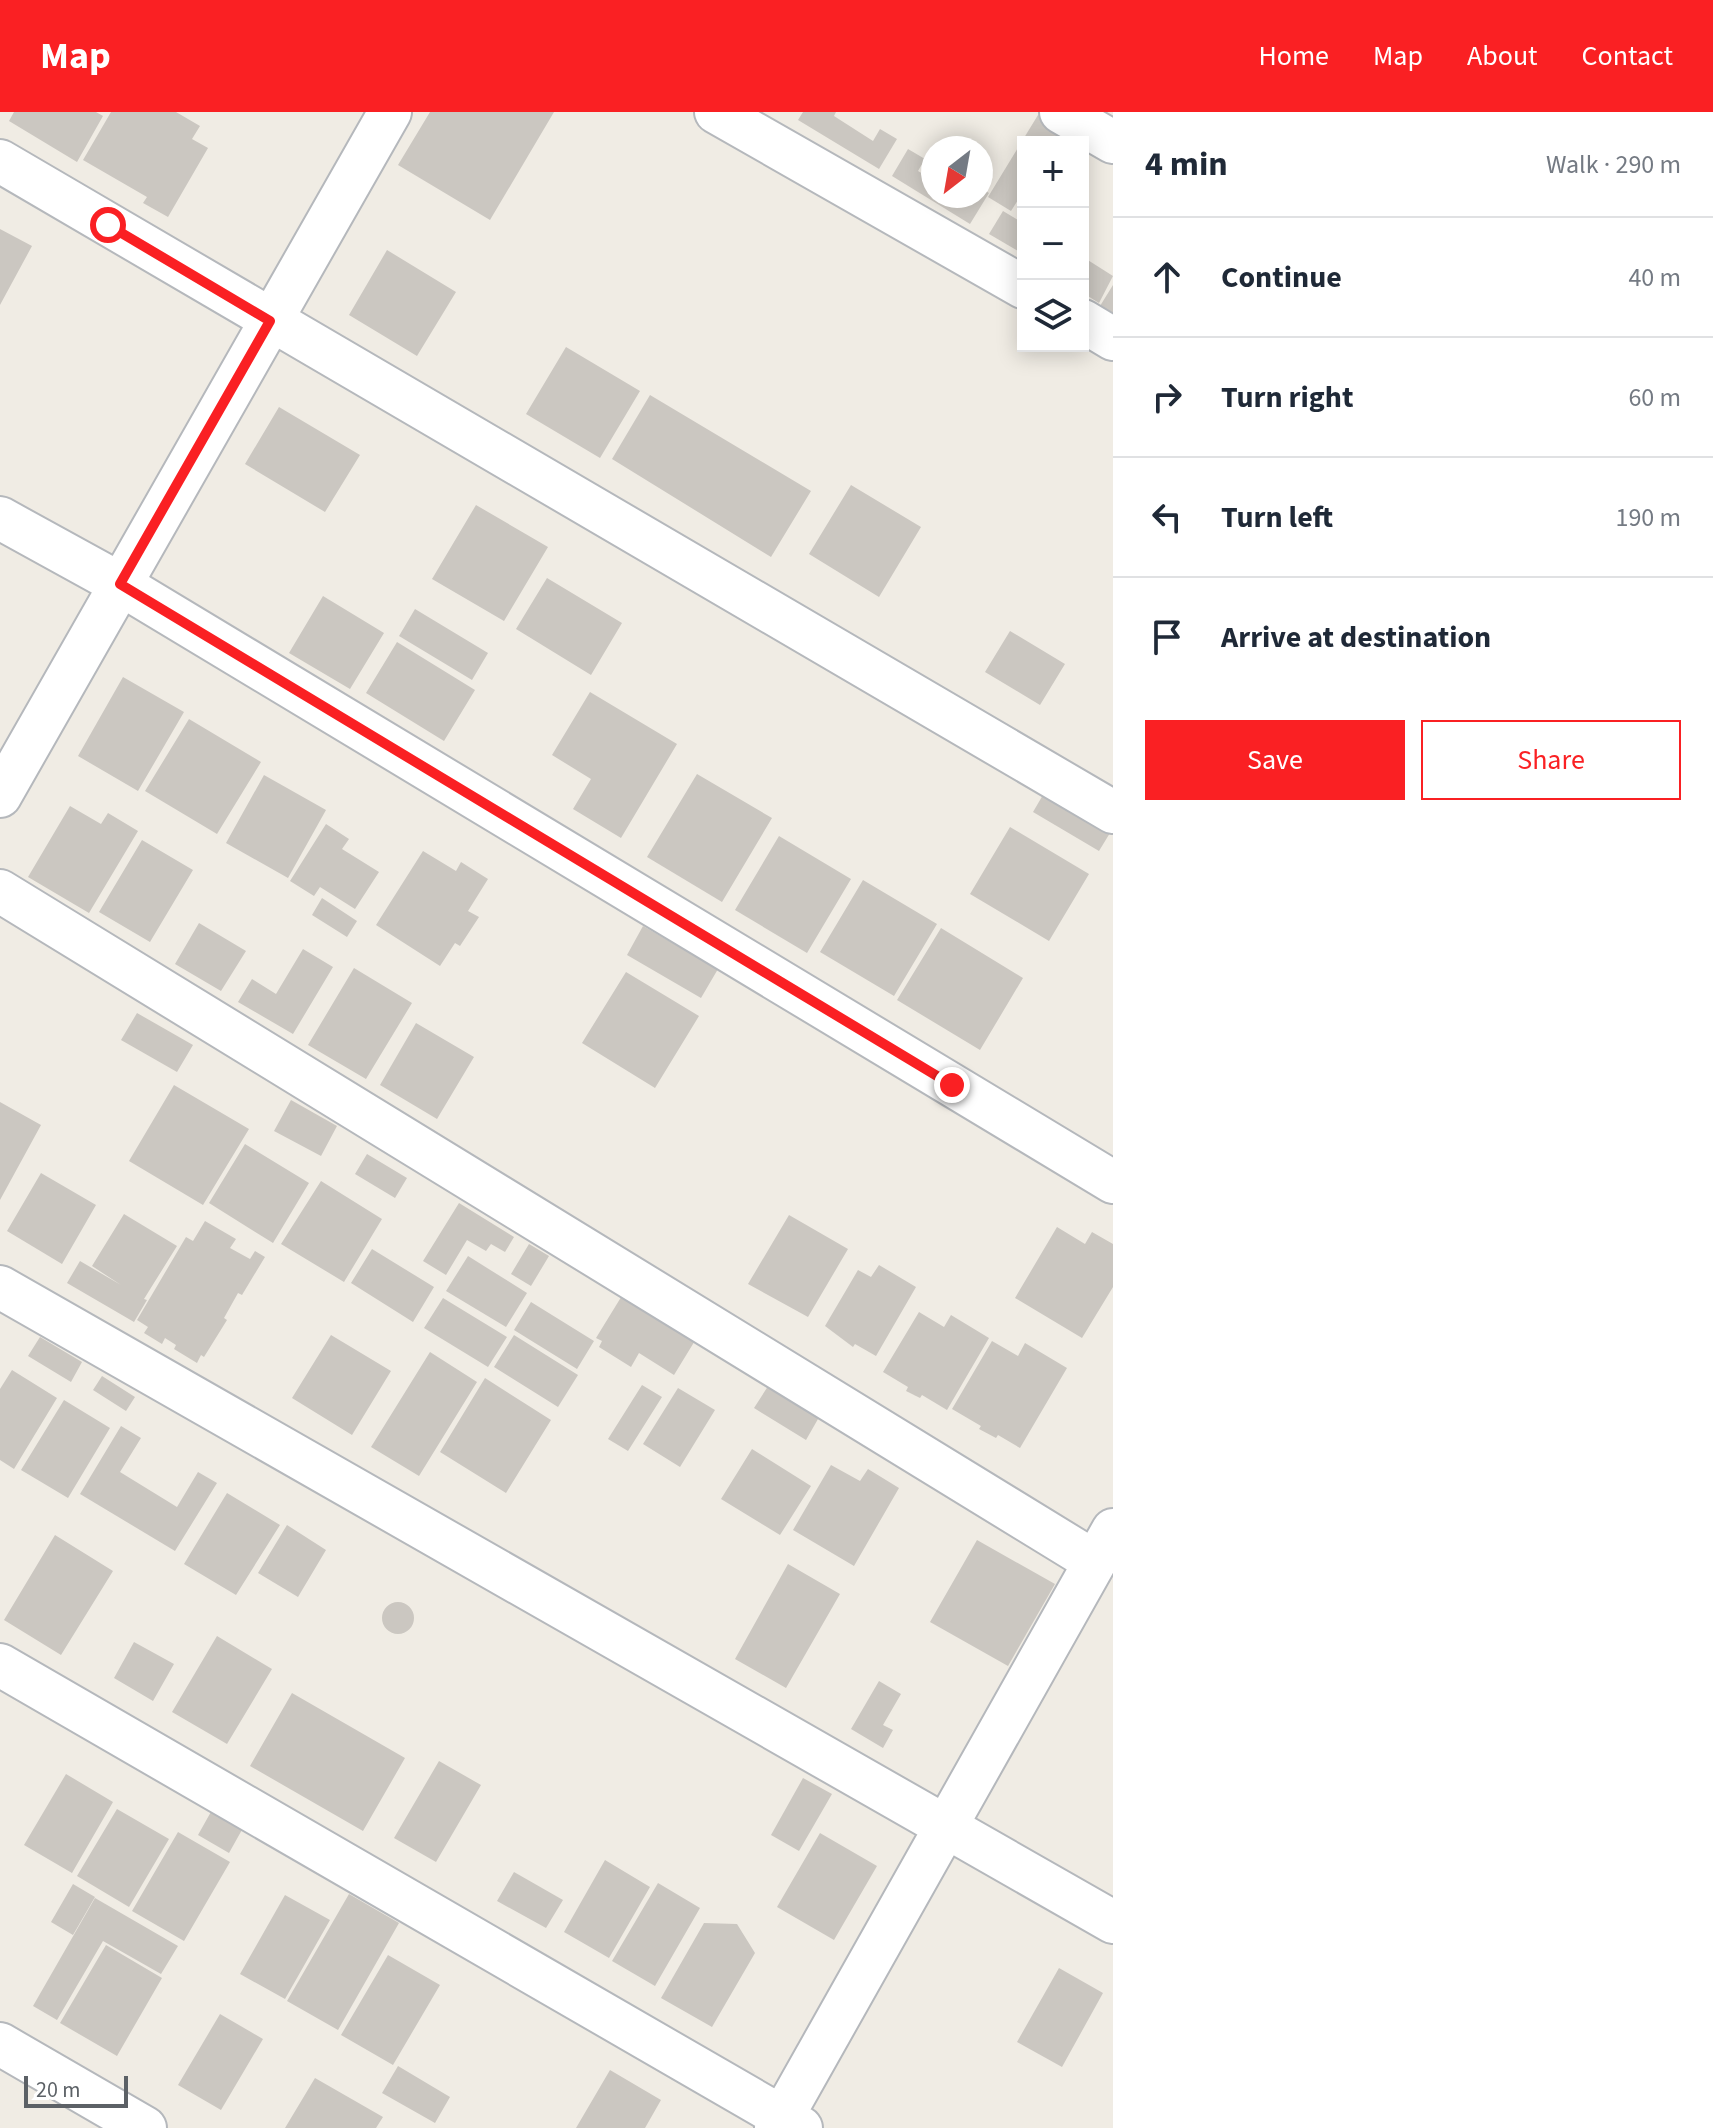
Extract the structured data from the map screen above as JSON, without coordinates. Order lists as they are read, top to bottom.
{
  "scale_bar": "20 m",
  "north": "bottom left",
  "page": {
    "header": "Map",
    "nav": [
      "Home",
      "Map",
      "About",
      "Contact"
    ],
    "heading": ["4 min", "Walk · 290 m"],
    "map_buttons": ["+", "−"],
    "list": [
      ["Continue", "40 m"],
      ["Turn right", "60 m"],
      ["Turn left", "190 m"],
      "Arrive at destination"
    ],
    "buttons": ["Save", "Share"],
    "scale": "20 m"
  }
}
